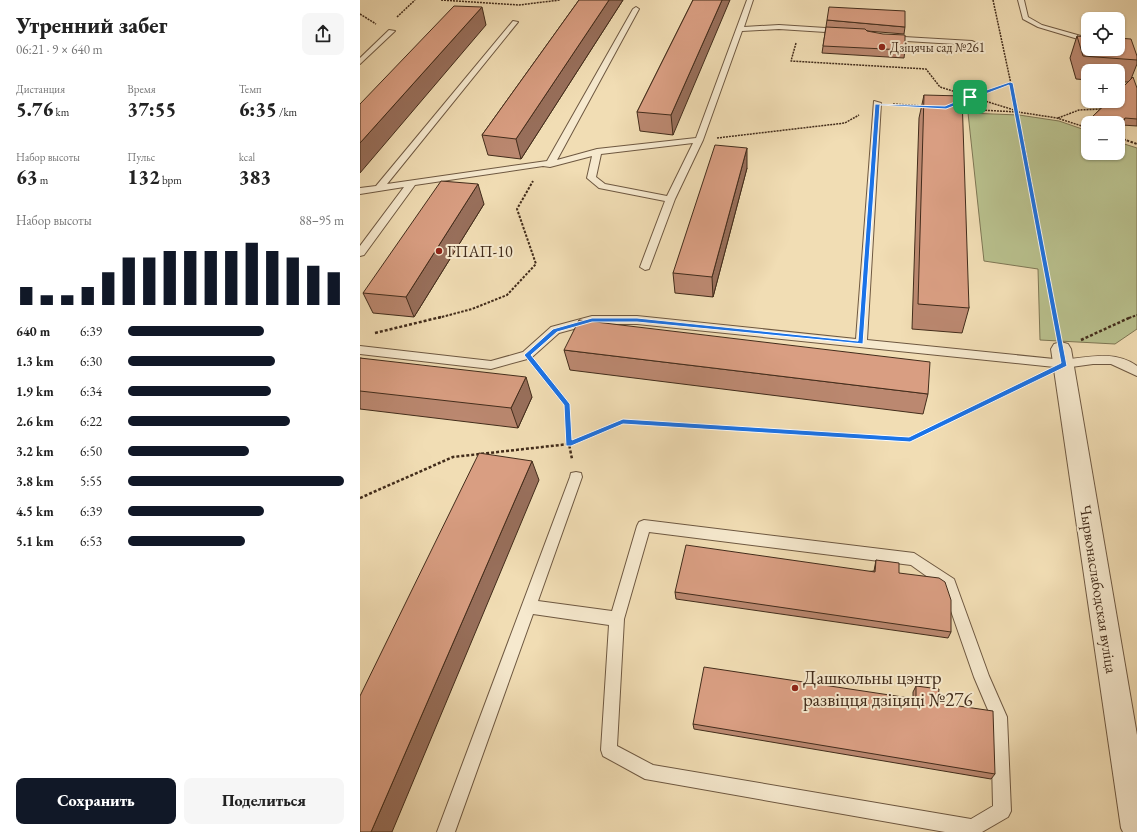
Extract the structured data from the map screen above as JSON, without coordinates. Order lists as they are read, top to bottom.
{
  "streets": {
    "street": ["Чырвонаслабодская вуліца"]
  },
  "places": ["Дзіцячы сад №261", "ГПАП-10", "Дашкольны цэнтр развіцця дзіцяці №276"],
  "page": {
    "heading": ["Утренний забег", "06:21 · 9 × 640 m"],
    "map_buttons": ["+", "−"],
    "stats": [
      ["Дистанция", "5.76 km"],
      ["Время", "37:55"],
      ["Темп", "6:35 /km"],
      ["Набор высоты", "63 m"],
      ["Пульс", "132 bpm"],
      ["kcal", "383"]
    ],
    "chart": ["Набор высоты", "88–95 m"],
    "list": [
      {
        "name": "640 m",
        "note": "6:39"
      },
      {
        "name": "1.3 km",
        "note": "6:30"
      },
      {
        "name": "1.9 km",
        "note": "6:34"
      },
      {
        "name": "2.6 km",
        "note": "6:22"
      },
      {
        "name": "3.2 km",
        "note": "6:50"
      },
      {
        "name": "3.8 km",
        "note": "5:55"
      },
      {
        "name": "4.5 km",
        "note": "6:39"
      },
      {
        "name": "5.1 km",
        "note": "6:53"
      }
    ],
    "buttons": ["Сохранить", "Поделиться"]
  }
}
